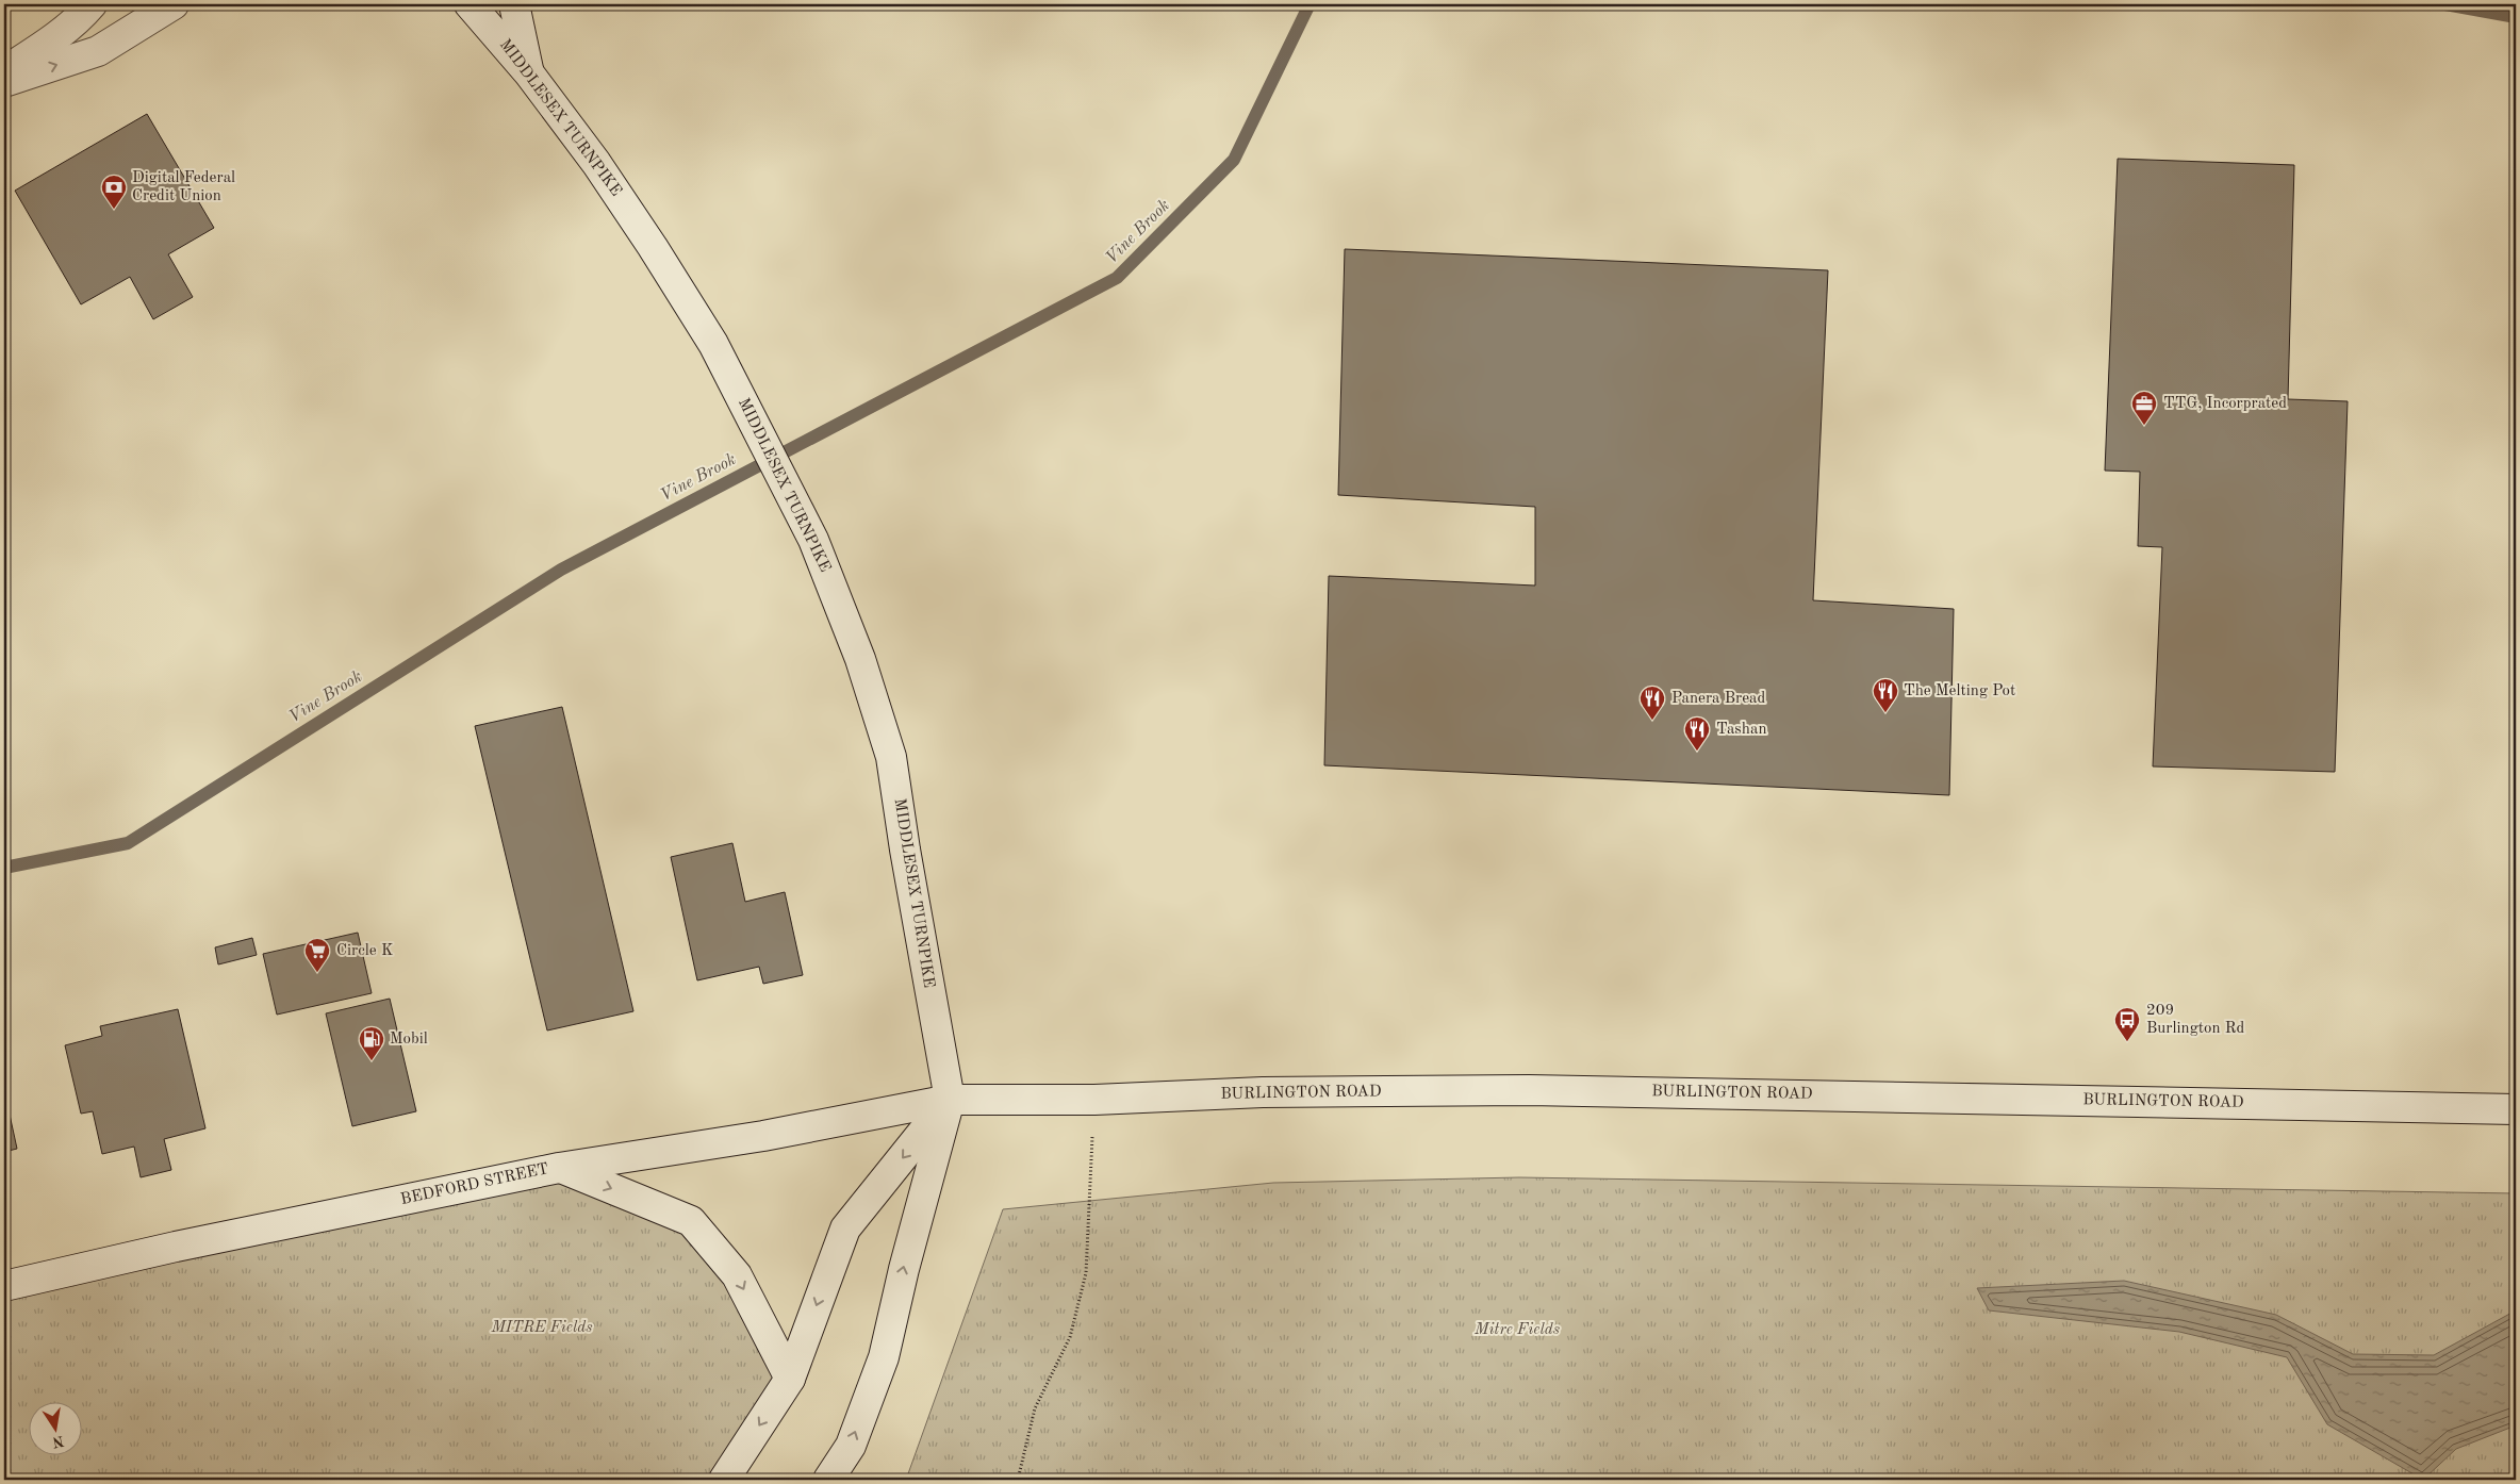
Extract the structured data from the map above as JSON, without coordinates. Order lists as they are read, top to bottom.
{
  "streets": {
    "main road": ["MIDDLESEX TURNPIKE", "BURLINGTON ROAD", "BEDFORD STREET"]
  },
  "crossings": [
    ["MIDDLESEX TURNPIKE", "BURLINGTON ROAD"],
    ["MIDDLESEX TURNPIKE", "BEDFORD STREET"],
    ["BURLINGTON ROAD", "BEDFORD STREET"]
  ],
  "water": ["Vine Brook"],
  "parks": ["MITRE Fields", "Mitre Fields"],
  "places": {
    "bank": ["Digital Federal Credit Union"],
    "office": ["TTG, Incorprated"],
    "restaurant": ["The Melting Pot", "Panera Bread", "Tashan"],
    "supermarket": ["Circle K"],
    "bus stop": ["209 Burlington Rd"],
    "fuel station": ["Mobil"]
  },
  "north": "bottom"
}
